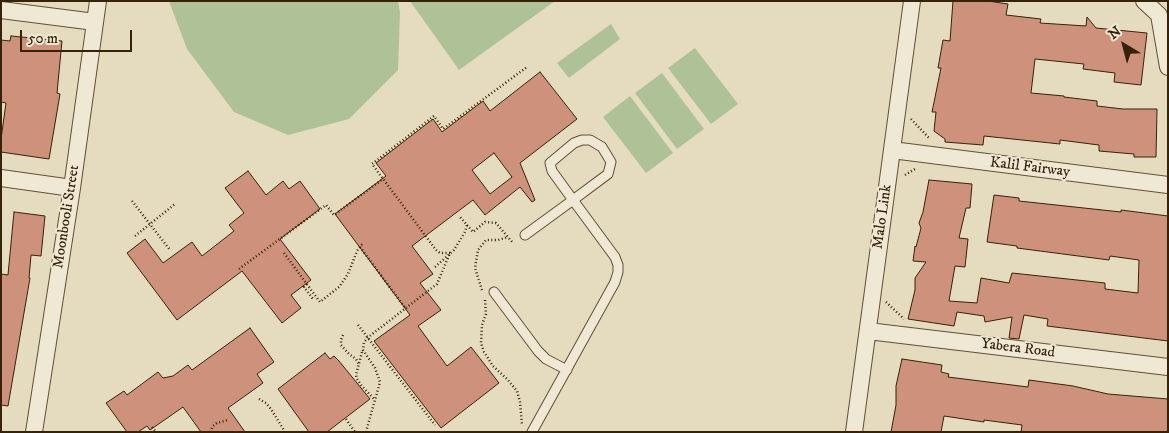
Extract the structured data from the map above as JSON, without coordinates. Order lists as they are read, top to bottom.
{
  "streets": {
    "street": [
      "Kalil Fairway",
      "Moonbooli Street",
      "Malo Link",
      "Yabera Road"
    ]
  },
  "crossings": [
    ["Kalil Fairway", "Malo Link"],
    ["Malo Link", "Yabera Road"]
  ],
  "scale_bar": "50 m",
  "north": "top left"
}
